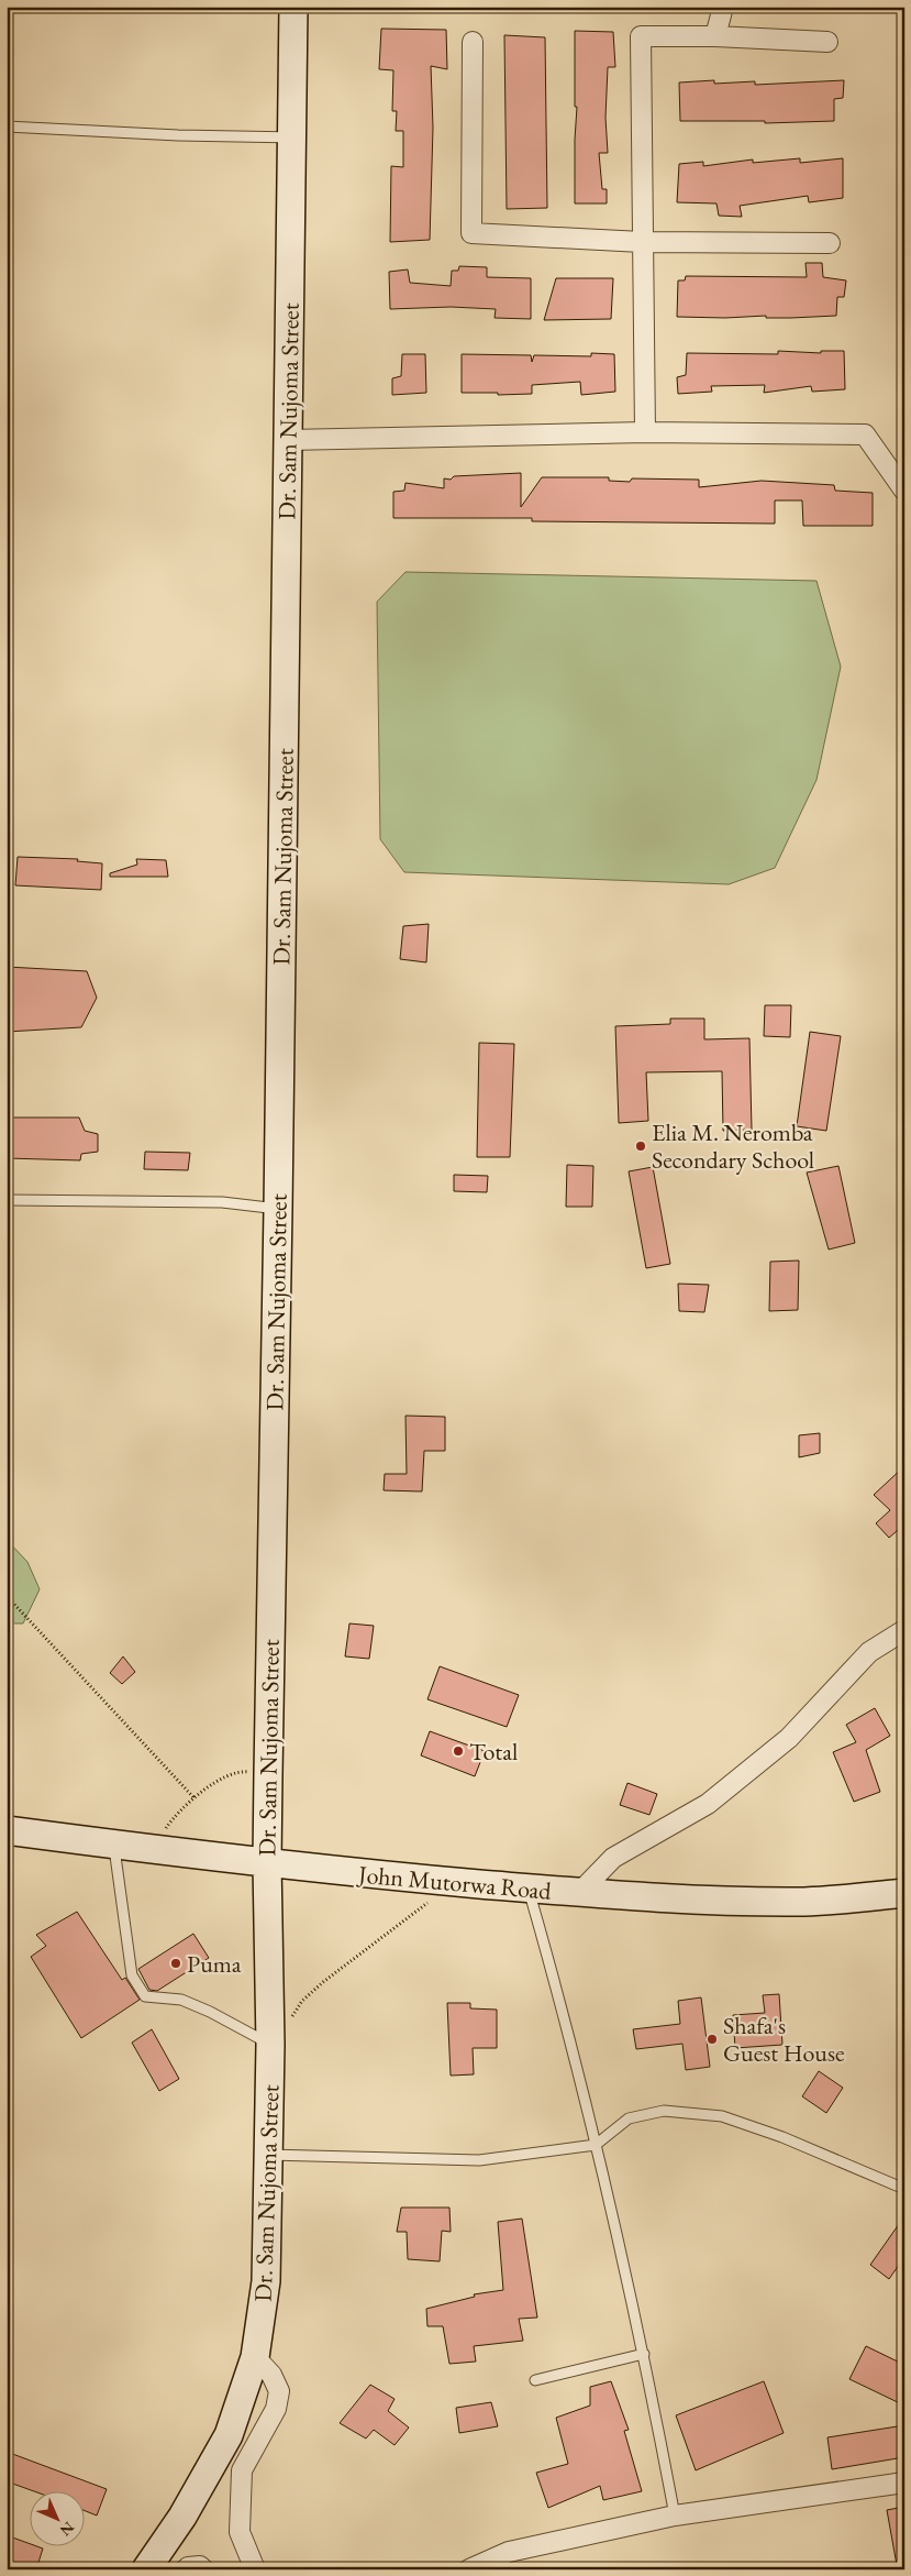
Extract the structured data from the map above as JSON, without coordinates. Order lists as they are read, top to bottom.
{
  "streets": {
    "street": ["Dr. Sam Nujoma Street", "John Mutorwa Road"]
  },
  "crossings": [
    ["Dr. Sam Nujoma Street", "John Mutorwa Road"]
  ],
  "places": [
    "Elia M. Neromba Secondary School",
    "Total",
    "Puma",
    "Shafa's Guest House"
  ],
  "north": "bottom right"
}
